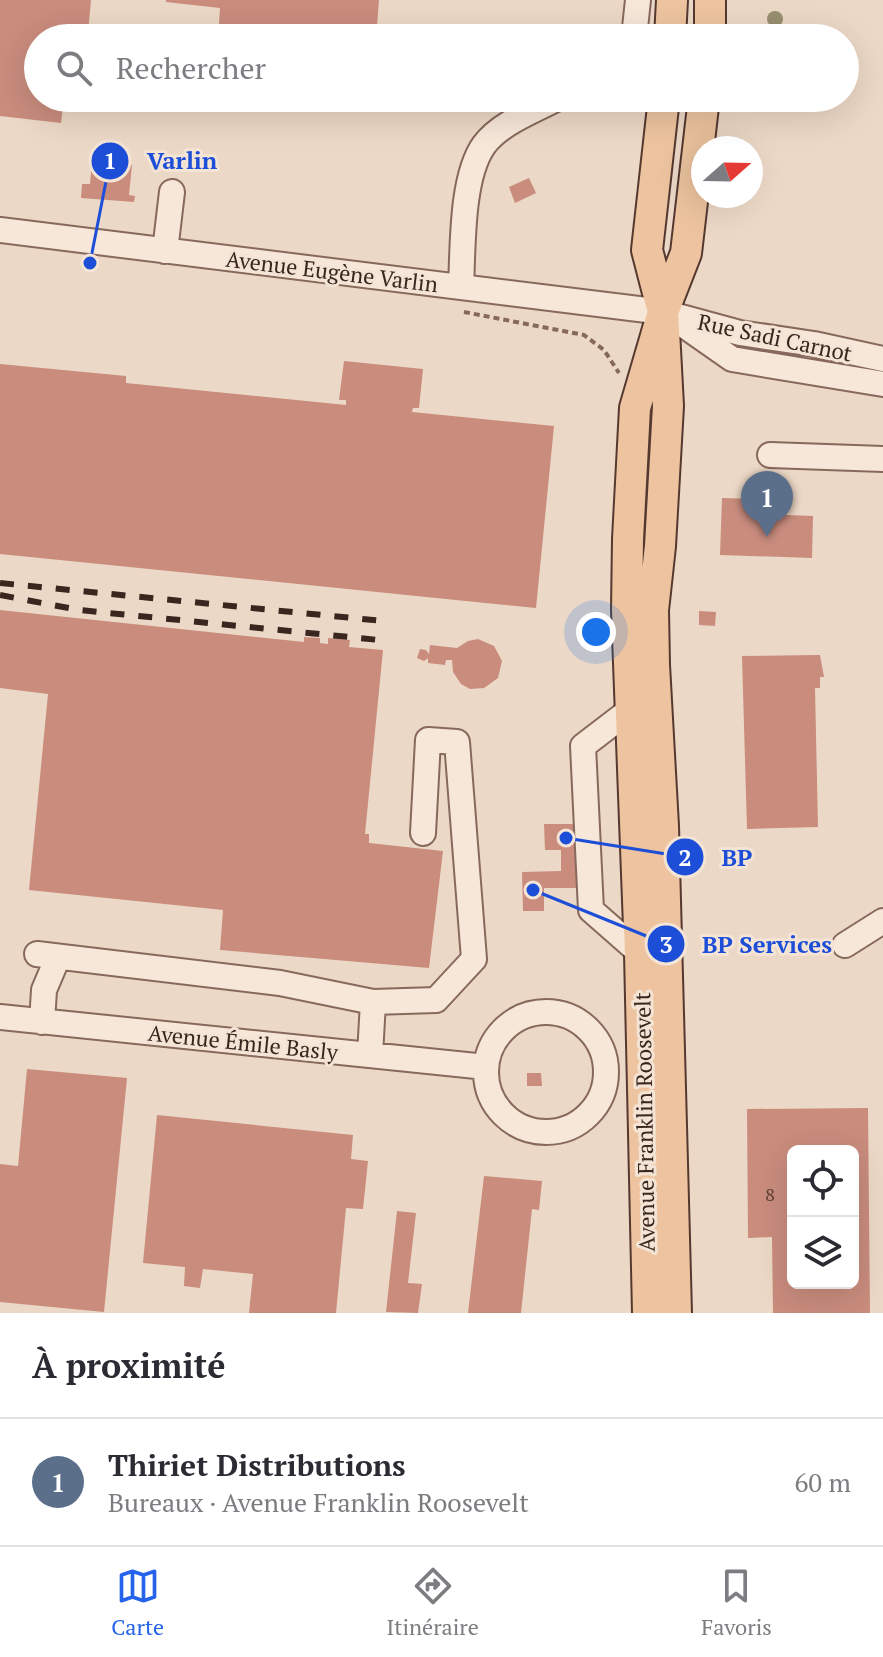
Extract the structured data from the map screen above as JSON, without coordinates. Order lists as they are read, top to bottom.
{
  "streets": {
    "main road": ["Avenue Franklin Roosevelt"],
    "street": ["Avenue Eugène Varlin", "Rue Sadi Carnot", "Avenue Émile Basly"]
  },
  "crossings": [
    ["Avenue Eugène Varlin", "Rue Sadi Carnot"],
    ["Avenue Eugène Varlin", "Avenue Franklin Roosevelt"],
    ["Rue Sadi Carnot", "Avenue Franklin Roosevelt"]
  ],
  "places": ["Varlin", "BP", "BP Services"],
  "house_numbers": ["8"],
  "north": "right",
  "page": {
    "search": "Rechercher",
    "pins": "1",
    "heading": "À proximité",
    "list": [
      {
        "mark": "1",
        "name": "Thiriet Distributions",
        "note": "Bureaux · Avenue Franklin Roosevelt",
        "value": "60 m"
      }
    ],
    "nav": ["Carte", "Itinéraire", "Favoris"]
  }
}
